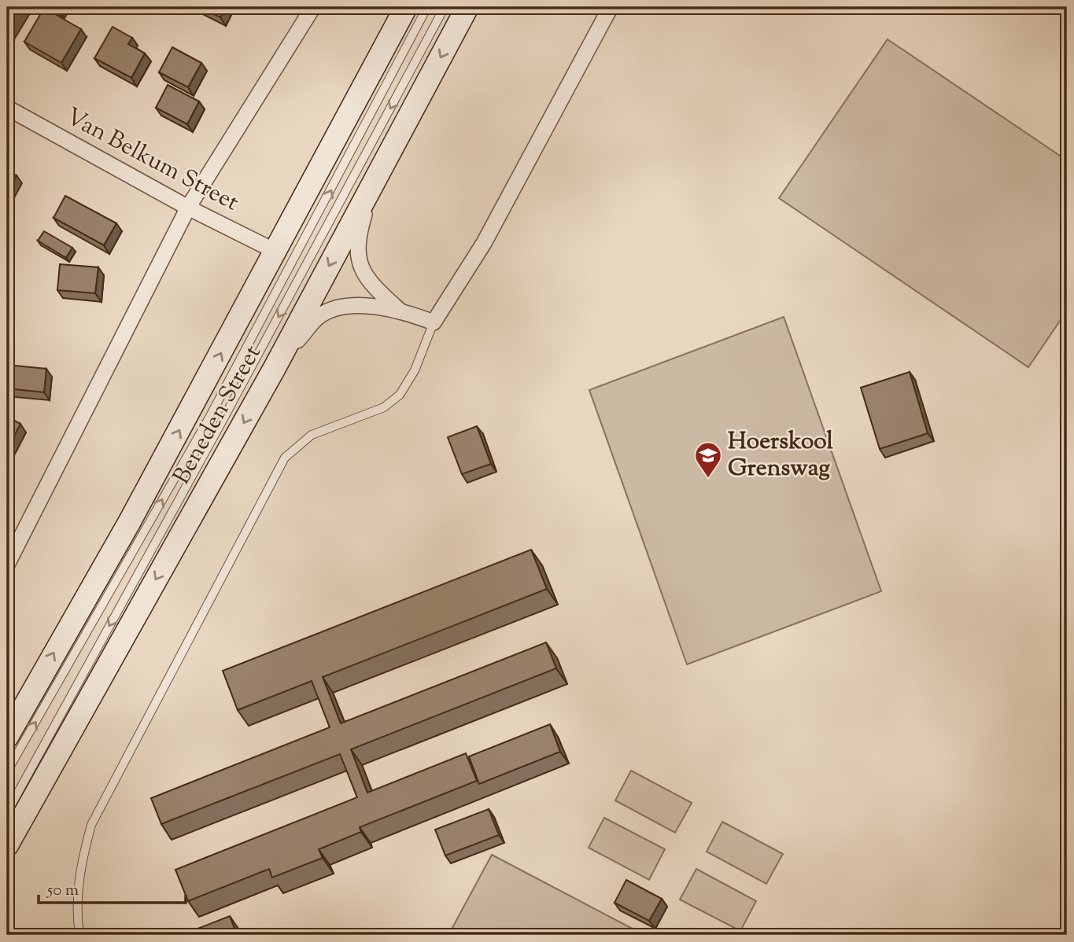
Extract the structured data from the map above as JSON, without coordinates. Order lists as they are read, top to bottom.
{
  "streets": {
    "main road": ["Beneden Street"],
    "street": ["Van Belkum Street"]
  },
  "crossings": [
    ["Van Belkum Street", "Beneden Street"]
  ],
  "places": {
    "school or university": ["Hoerskool Grenswag"]
  },
  "scale_bar": "50 m"
}
